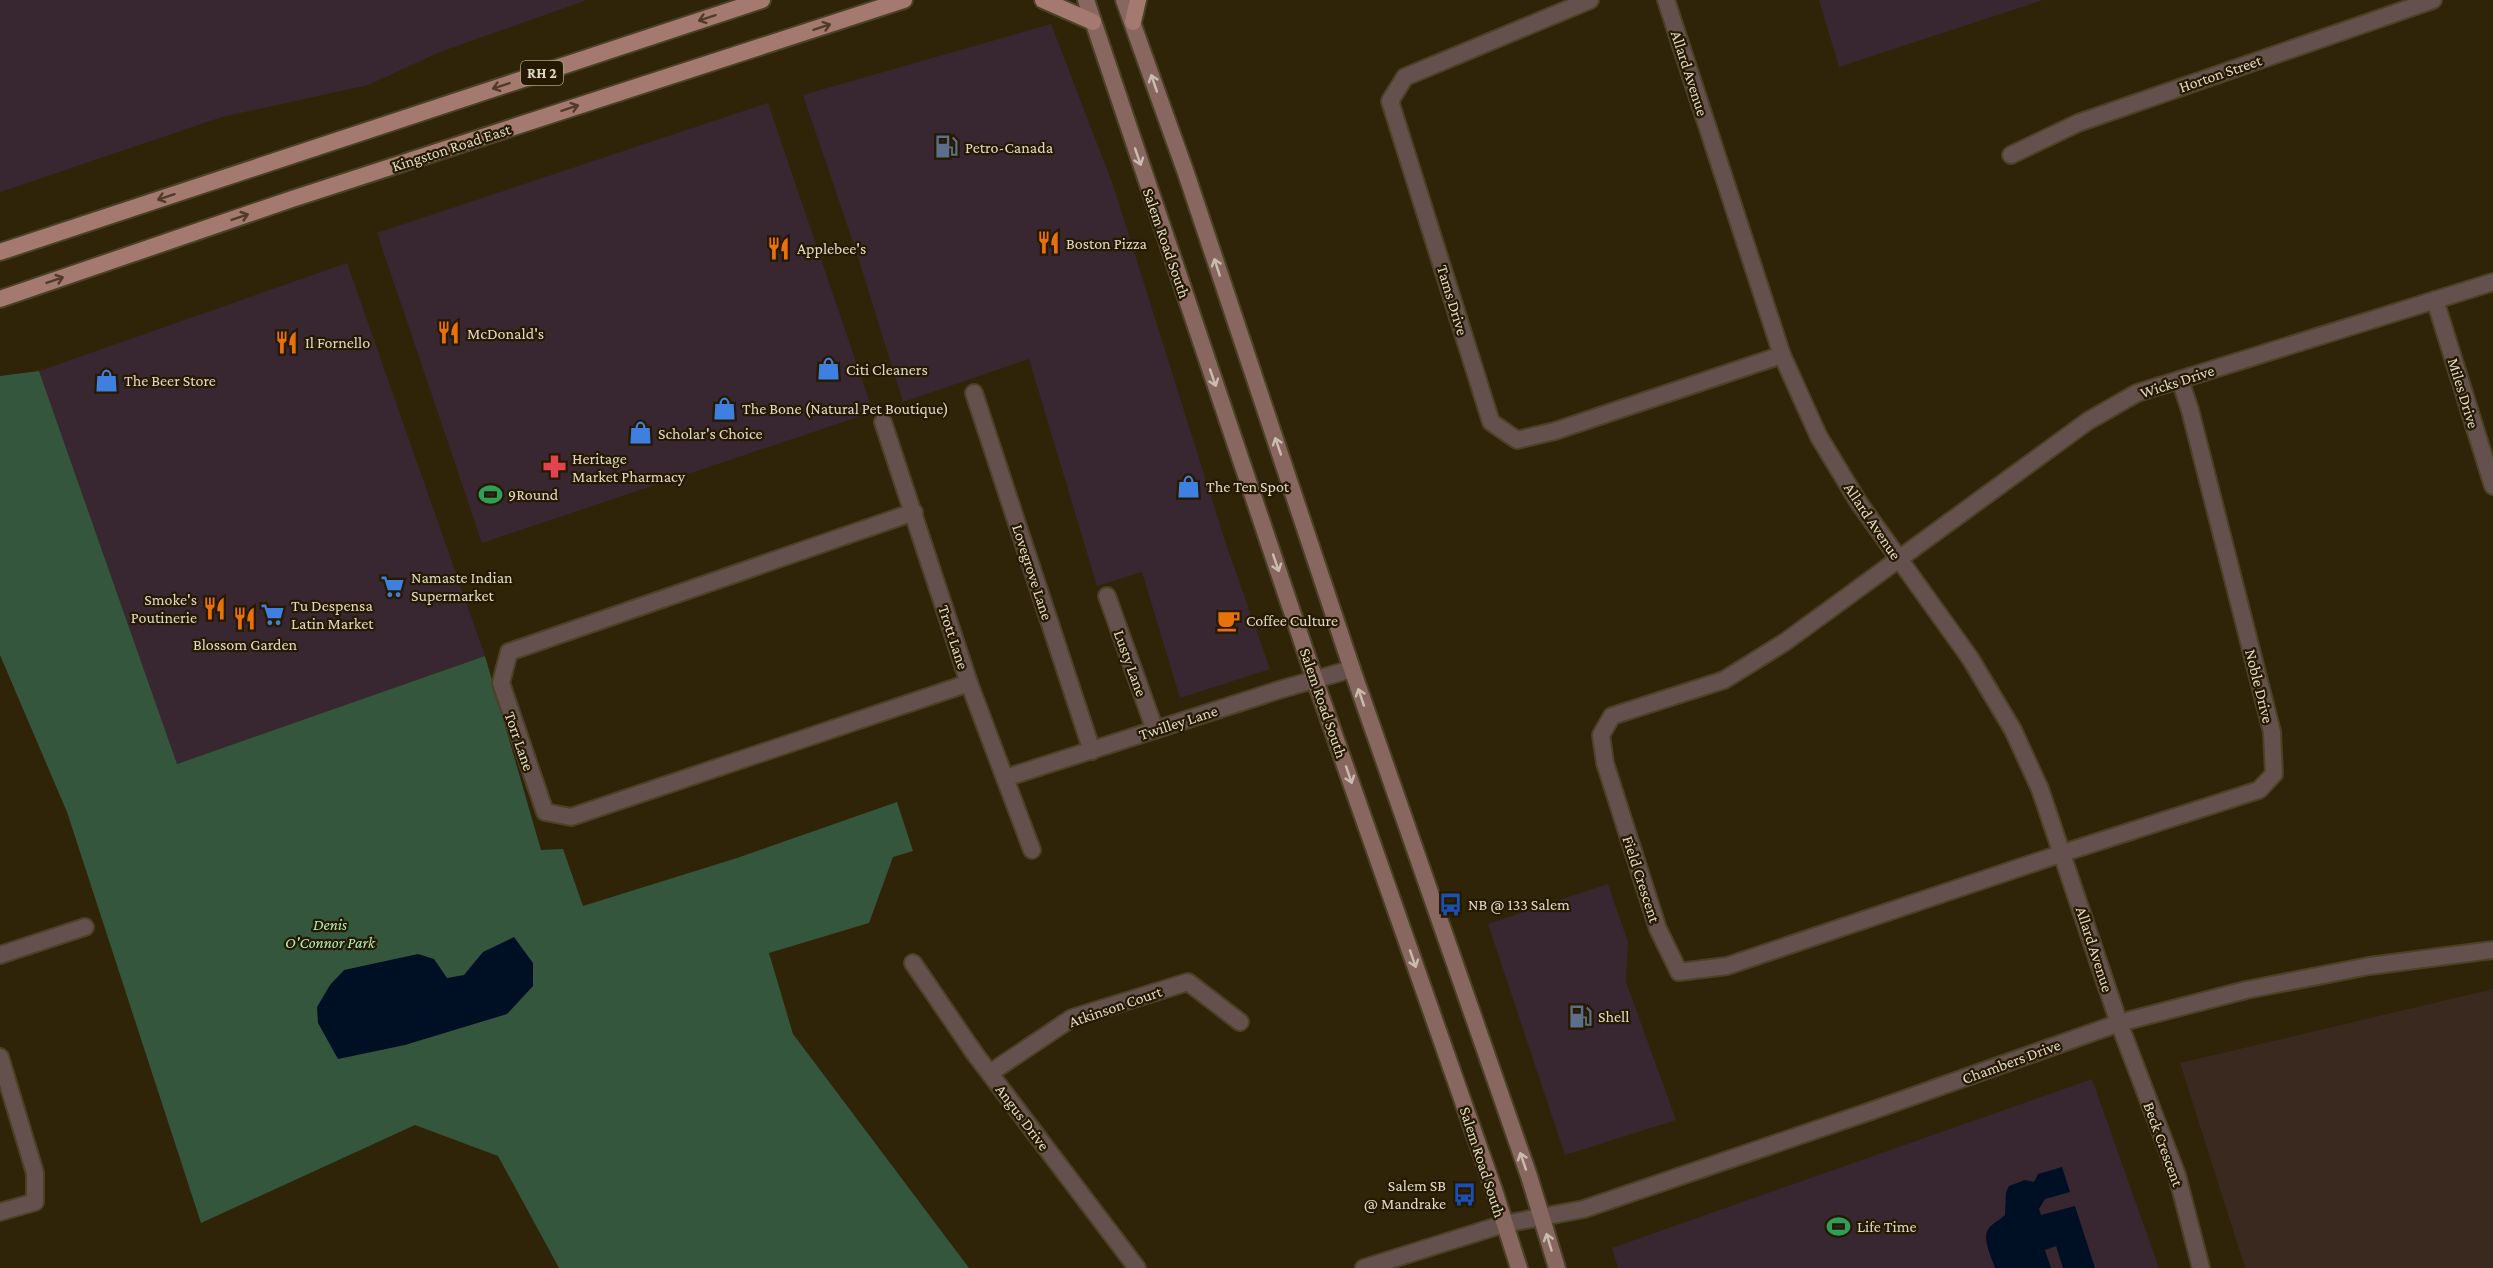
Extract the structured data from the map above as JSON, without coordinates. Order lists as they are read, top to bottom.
{
  "streets": {
    "main road": ["RH 2", "Kingston Road East", "Salem Road South"],
    "street": [
      "Allard Avenue",
      "Horton Street",
      "Tams Drive",
      "Wicks Drive",
      "Miles Drive",
      "Lovegrove Lane",
      "Trott Lane",
      "Lusty Lane",
      "Noble Drive",
      "Twilley Lane",
      "Torr Lane",
      "Field Crescent",
      "Atkinson Court",
      "Chambers Drive",
      "Angus Drive",
      "Beck Crescent"
    ]
  },
  "crossings": [
    ["Allard Avenue", "Tams Drive"],
    ["Allard Avenue", "Wicks Drive"],
    ["Allard Avenue", "Noble Drive"],
    ["Allard Avenue", "Field Crescent"],
    ["Allard Avenue", "Chambers Drive"],
    ["Allard Avenue", "Beck Crescent"],
    ["Salem Road South", "Twilley Lane"],
    ["Salem Road South", "Chambers Drive"],
    ["Wicks Drive", "Miles Drive"],
    ["Wicks Drive", "Noble Drive"],
    ["Wicks Drive", "Field Crescent"],
    ["Lovegrove Lane", "Twilley Lane"],
    ["Trott Lane", "Twilley Lane"],
    ["Trott Lane", "Torr Lane"],
    ["Lusty Lane", "Twilley Lane"],
    ["Noble Drive", "Field Crescent"],
    ["Atkinson Court", "Angus Drive"],
    ["Chambers Drive", "Beck Crescent"]
  ],
  "parks": ["Denis O'Connor Park"],
  "places": {
    "fuel station": ["Petro-Canada", "Shell"],
    "restaurant": [
      "Boston Pizza",
      "Applebee's",
      "McDonald's",
      "Il Fornello",
      "Smoke's Poutinerie",
      "Blossom Garden"
    ],
    "shop": [
      "Citi Cleaners",
      "The Beer Store",
      "The Bone (Natural Pet Boutique)",
      "Scholar's Choice",
      "The Ten Spot"
    ],
    "pharmacy": ["Heritage Market Pharmacy"],
    "sports": ["9Round", "Life Time"],
    "supermarket": ["Namaste Indian Supermarket", "Tu Despensa Latin Market"],
    "cafe": ["Coffee Culture"],
    "bus stop": ["NB @ 133 Salem", "Salem SB @ Mandrake"]
  }
}
